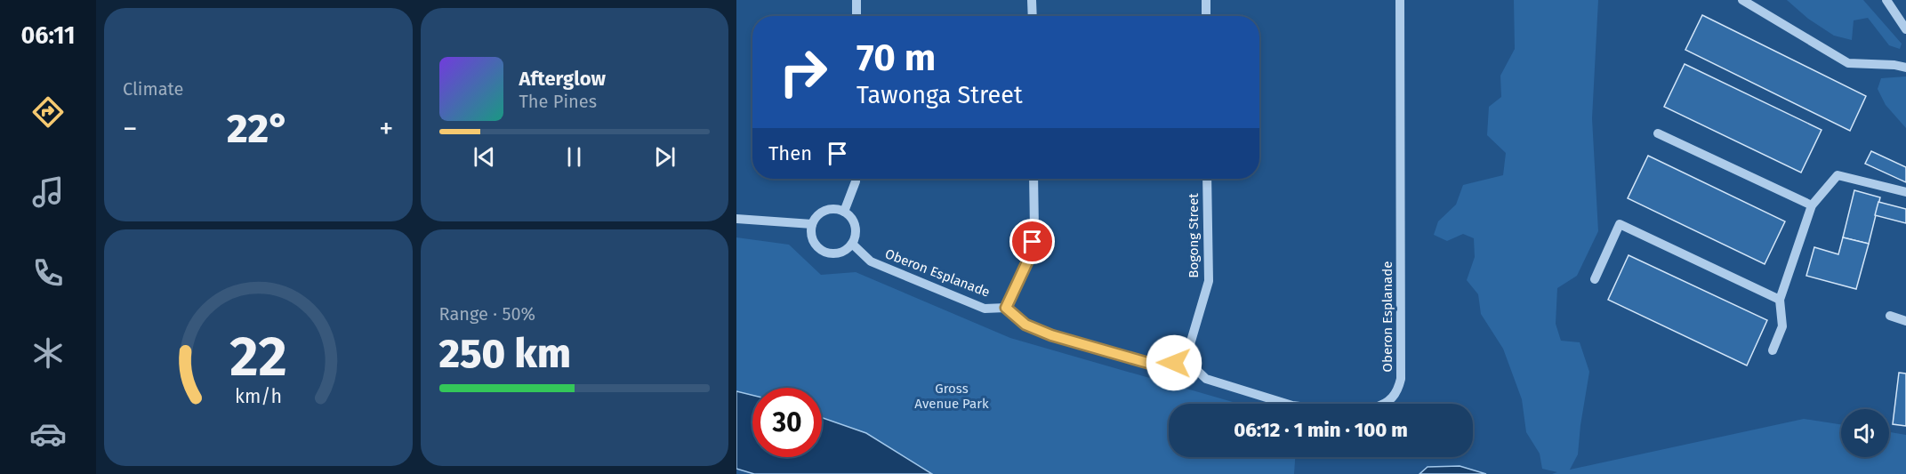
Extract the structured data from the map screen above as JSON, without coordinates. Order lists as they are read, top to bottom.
{
  "streets": {
    "street": ["Bogong Street", "Oberon Esplanade"]
  },
  "crossings": [
    ["Bogong Street", "Oberon Esplanade"]
  ],
  "parks": ["Gross Avenue Park"],
  "page": {
    "tabs": "06:11",
    "tile": [
      "Climate",
      ["Range · 50%", "250 km"]
    ],
    "turn": ["70 m", "Tawonga Street"],
    "song": ["Afterglow", "The Pines"],
    "heat": ["−", "22°", "+"],
    "then": "Then",
    "limit": "30",
    "trip": "06:12 · 1 min · 100 m",
    "gauge": ["22", "km/h"]
  }
}
